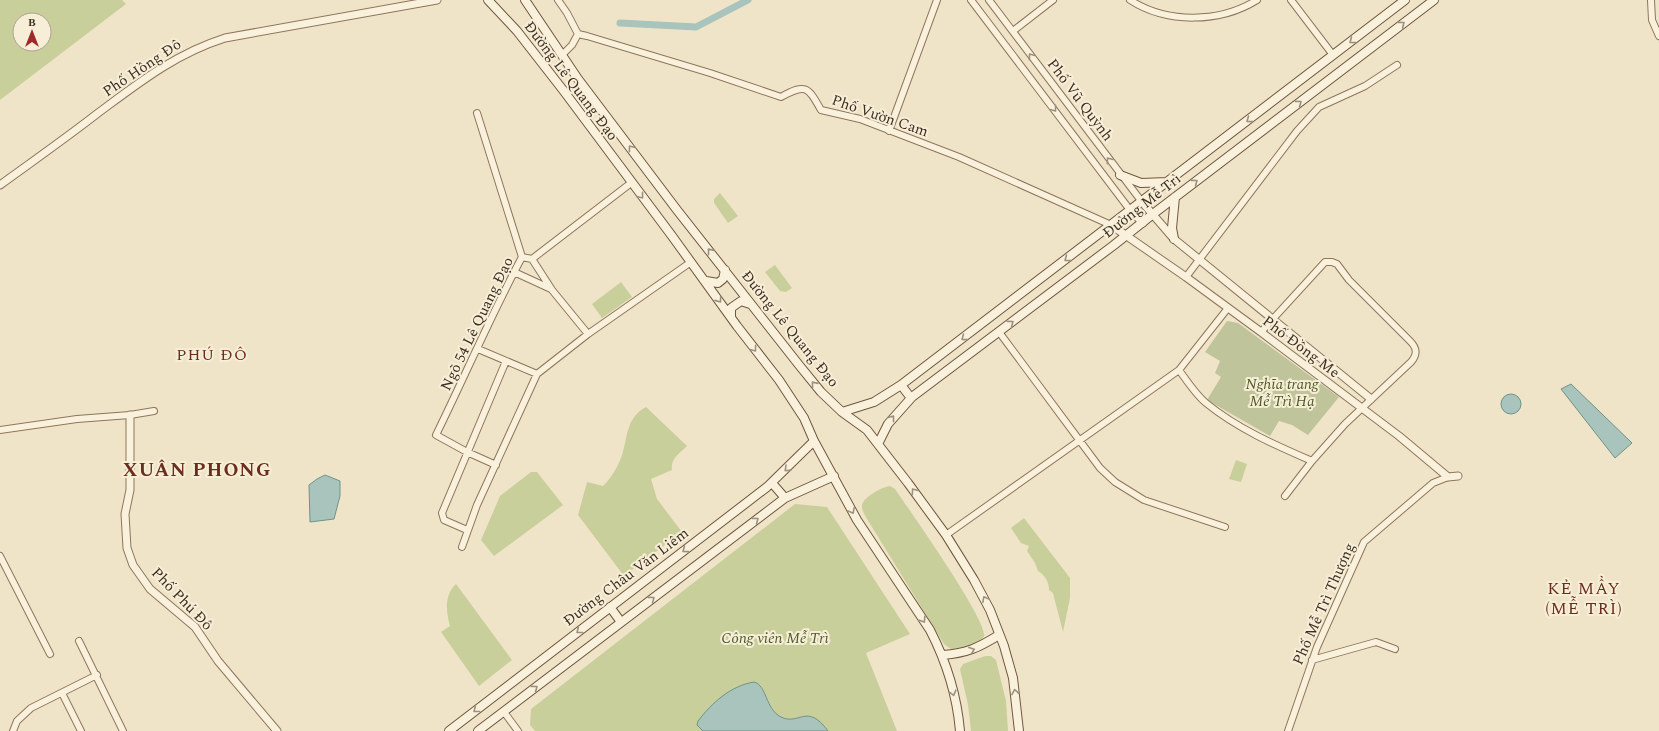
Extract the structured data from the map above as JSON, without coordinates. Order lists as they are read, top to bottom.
{
  "streets": {
    "main road": ["Đường Lê Quang Đạo", "Đường Mễ Trì", "Đường Châu Văn Liêm"],
    "street": [
      "Phố Hồng Đô",
      "Phố Vũ Quỳnh",
      "Phố Vườn Cam",
      "Ngõ 54 Lê Quang Đạo",
      "Phố Đồng Me",
      "Phố Phú Đô",
      "Phố Mễ Trì Thượng"
    ]
  },
  "crossings": [
    ["Đường Lê Quang Đạo", "Đường Mễ Trì"],
    ["Đường Lê Quang Đạo", "Ngõ 54 Lê Quang Đạo"],
    ["Đường Lê Quang Đạo", "Đường Châu Văn Liêm"],
    ["Phố Vũ Quỳnh", "Đường Mễ Trì"],
    ["Phố Vũ Quỳnh", "Phố Đồng Me"],
    ["Phố Vườn Cam", "Đường Mễ Trì"],
    ["Phố Vườn Cam", "Phố Đồng Me"],
    ["Đường Mễ Trì", "Phố Đồng Me"],
    ["Phố Đồng Me", "Phố Mễ Trì Thượng"]
  ],
  "districts": ["PHÚ ĐÔ", "XUÂN PHONG", "KẺ MẨY (MỄ TRÌ)"],
  "parks": ["Nghĩa trang Mễ Trì Hạ", "Công viên Mễ Trì"],
  "north": "top"
}
